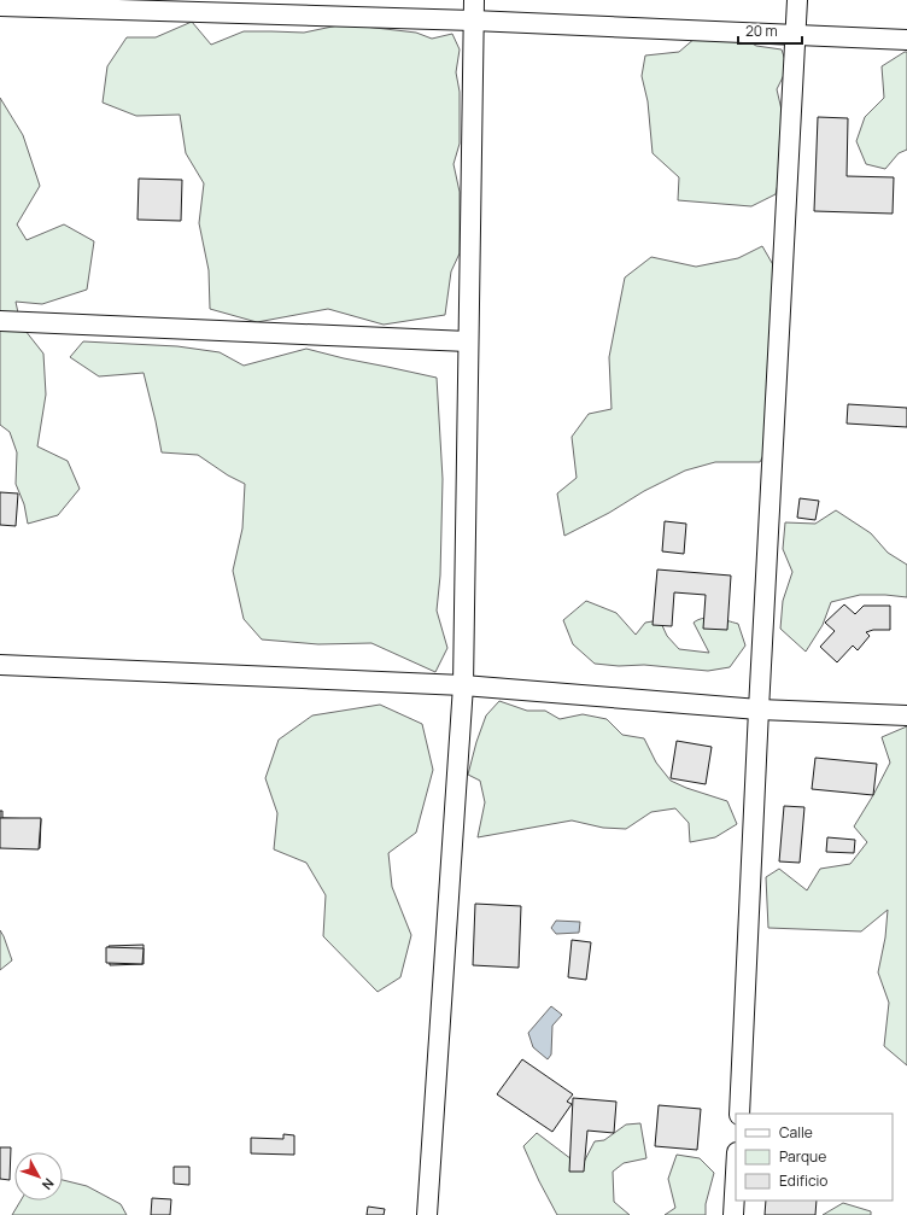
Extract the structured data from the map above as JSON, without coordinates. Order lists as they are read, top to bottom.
{
  "legend": ["Calle", "Parque", "Edificio"],
  "scale_bar": "20 m",
  "north": "bottom right"
}
